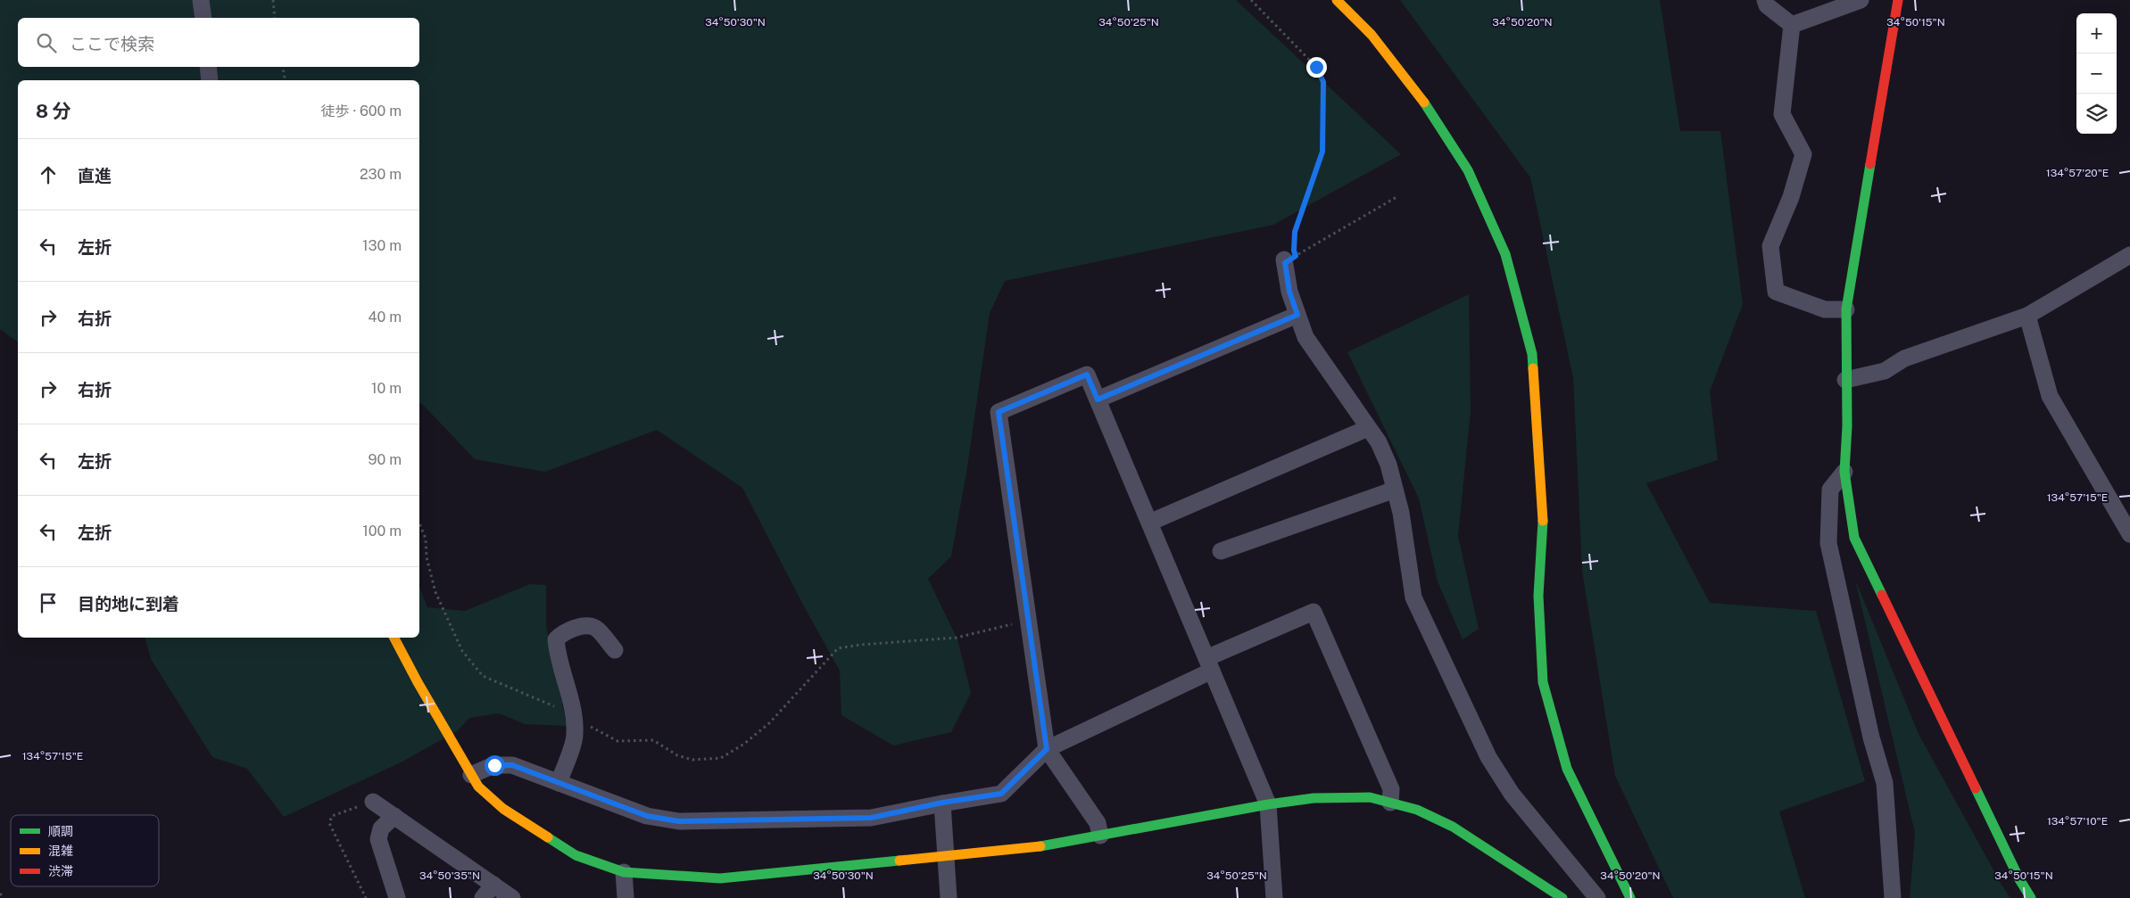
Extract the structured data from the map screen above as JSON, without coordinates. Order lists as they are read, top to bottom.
{
  "legend": ["順調", "混雑", "渋滞"],
  "page": {
    "map_buttons": ["+", "−"],
    "search": "ここで検索",
    "heading": ["8 分", "徒歩 · 600 m"],
    "list": [
      ["直進", "230 m"],
      ["左折", "130 m"],
      ["右折", "40 m"],
      ["右折", "10 m"],
      ["左折", "90 m"],
      ["左折", "100 m"],
      "目的地に到着"
    ]
  },
  "coordinates": [
    "34°50'30\"N",
    "34°50'25\"N",
    "34°50'20\"N",
    "34°50'15\"N",
    "134°57'20\"E",
    "134°57'15\"E",
    "134°57'10\"E",
    "34°50'35\"N"
  ]
}
